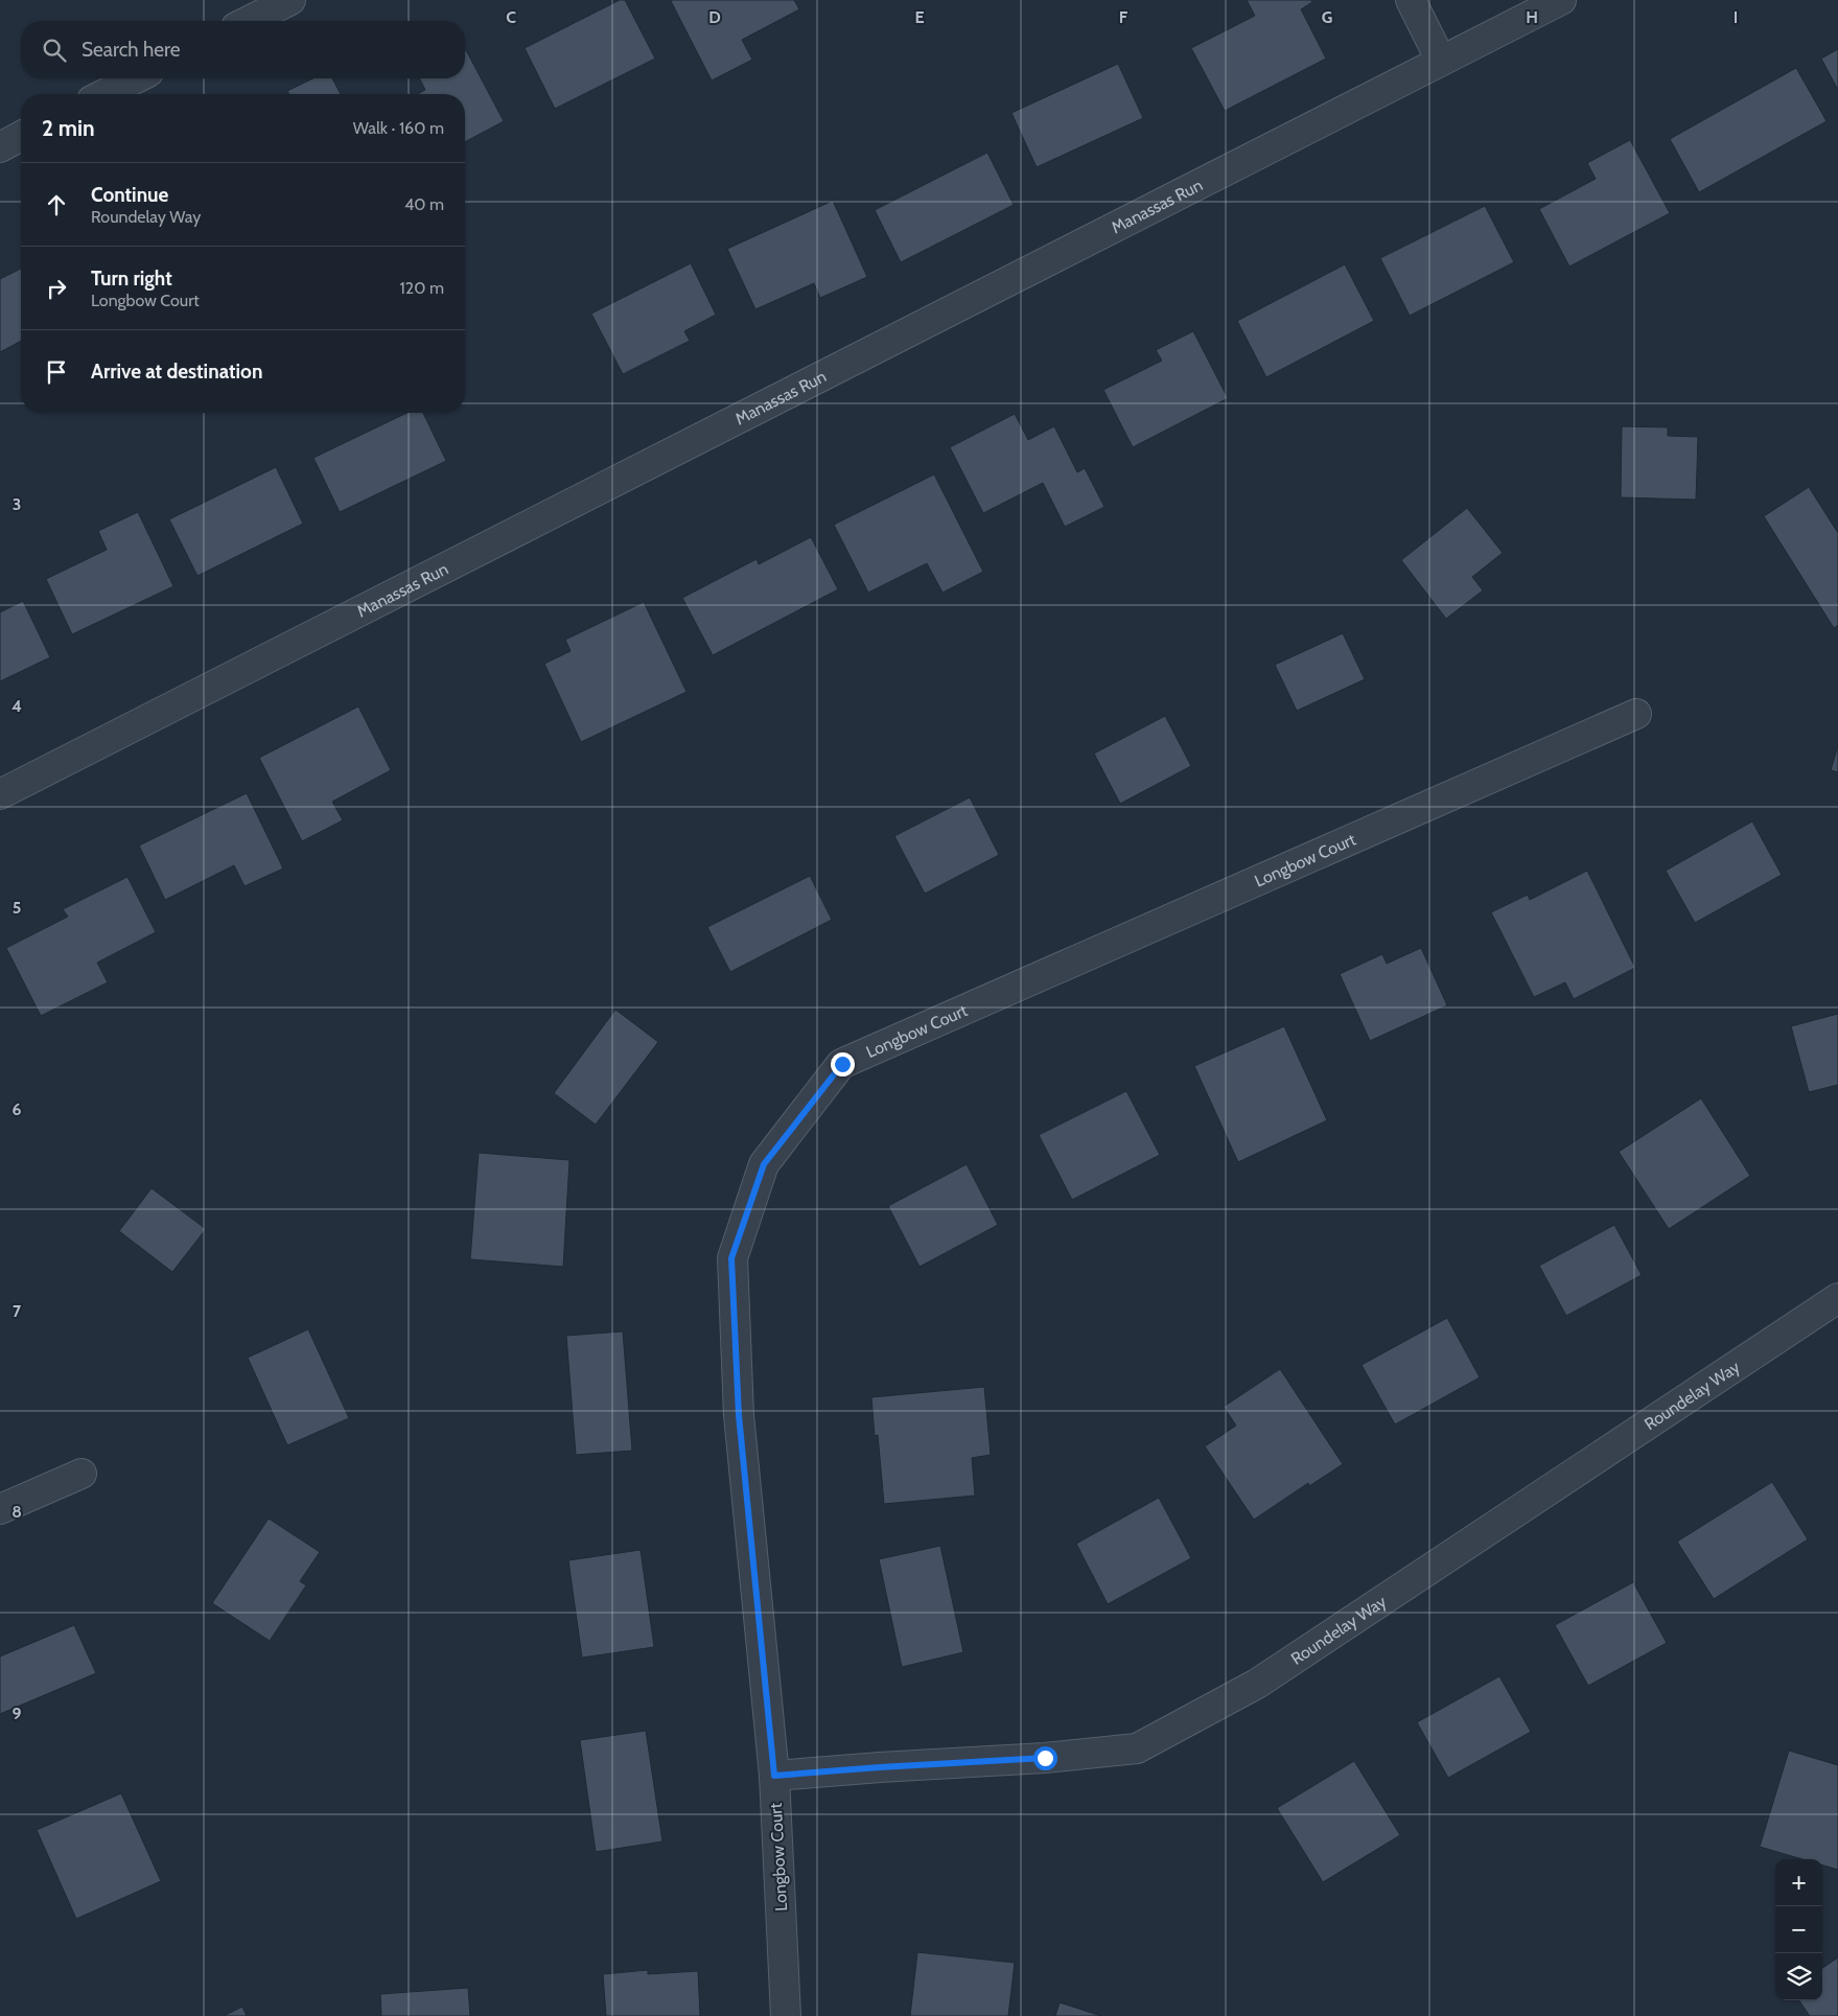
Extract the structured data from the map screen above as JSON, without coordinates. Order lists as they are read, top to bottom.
{
  "streets": {
    "street": ["Manassas Run", "Longbow Court", "Roundelay Way"]
  },
  "crossings": [
    ["Longbow Court", "Roundelay Way"]
  ],
  "page": {
    "search": "Search here",
    "heading": ["2 min", "Walk · 160 m"],
    "list": [
      ["Continue", "Roundelay Way", "40 m"],
      ["Turn right", "Longbow Court", "120 m"],
      "Arrive at destination"
    ],
    "map_buttons": ["+", "−"]
  },
  "grid": {
    "columns": [
      "C",
      "D",
      "E",
      "F",
      "G",
      "H",
      "I"
    ],
    "rows": [
      "3",
      "4",
      "5",
      "6",
      "7",
      "8",
      "9"
    ]
  }
}
